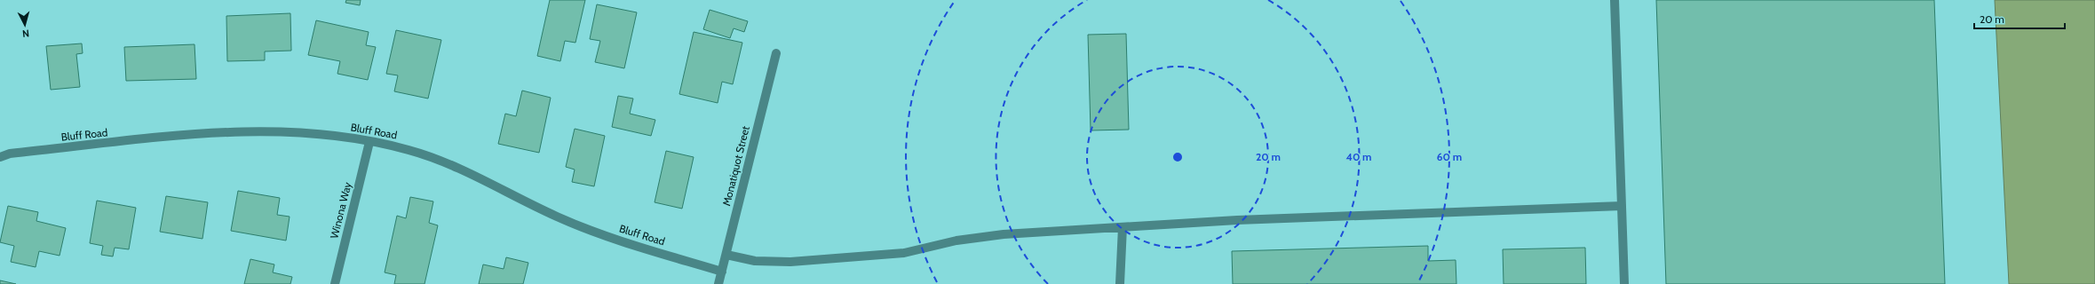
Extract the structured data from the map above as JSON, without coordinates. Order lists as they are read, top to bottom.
{
  "streets": {
    "street": ["Bluff Road", "Monatiquot Street", "Winona Way"]
  },
  "crossings": [
    ["Bluff Road", "Monatiquot Street"],
    ["Bluff Road", "Winona Way"]
  ],
  "scale_bar": "20 m",
  "north": "bottom",
  "rings": ["20 m", "40 m", "60 m"]
}
